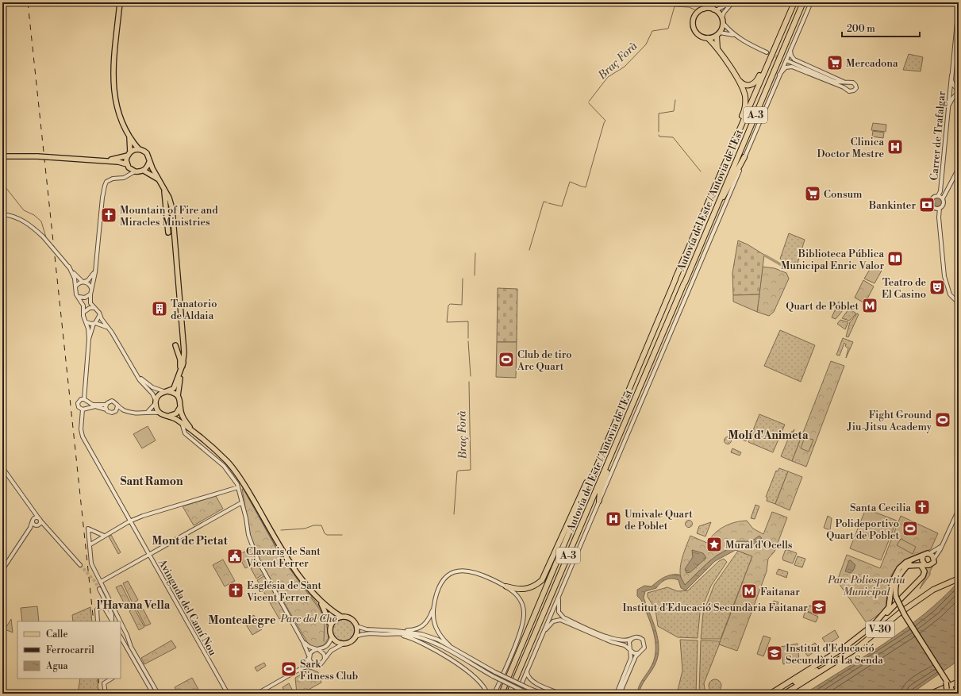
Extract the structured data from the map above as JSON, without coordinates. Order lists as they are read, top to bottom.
{
  "streets": {
    "highway": ["A-3", "Autovía del Este / Autovia de l'Est", "V-30"],
    "street": ["Carrer de Trafalgar", "Avinguda del Camí Nou"]
  },
  "districts": [
    "Molí d'Animeta",
    "Sant Ramon",
    "Mont de Pietat",
    "l'Havana Vella",
    "Montealegre"
  ],
  "water": ["Braç Forà"],
  "parks": ["Parc Poliesportiu Municipal", "Parc del Che"],
  "places": {
    "supermarket": ["Mercadona", "Consum"],
    "hospital": ["Clinica Doctor Mestre", "Umivale Quart de Poblet"],
    "bank": ["Bankinter"],
    "church": ["Mountain of Fire and Miracles Ministries", "Santa Cecilia", "Església de Sant Vicent Ferrer"],
    "library": ["Biblioteca Pública Municipal Enric Valor"],
    "theatre": ["Teatro de El Casino"],
    "metro station": ["Quart de Poblet", "Faitanar"],
    "building": ["Tanatorio de Aldaia"],
    "sports": [
      "Club de tiro Arc Quart",
      "Fight Ground Jiu-Jitsu Academy",
      "Polideportivo Quart de Poblet",
      "Sark Fitness Club"
    ],
    "place": ["Mural d'Ocells"],
    "public building": ["Clavaris de Sant Vicent Ferrer"],
    "school or university": ["Institut d'Educació Secundària Faitanar", "Institut d'Educació Secundària La Senda"]
  },
  "legend": ["Calle", "Ferrocarril", "Agua"],
  "scale_bar": "200 m"
}
